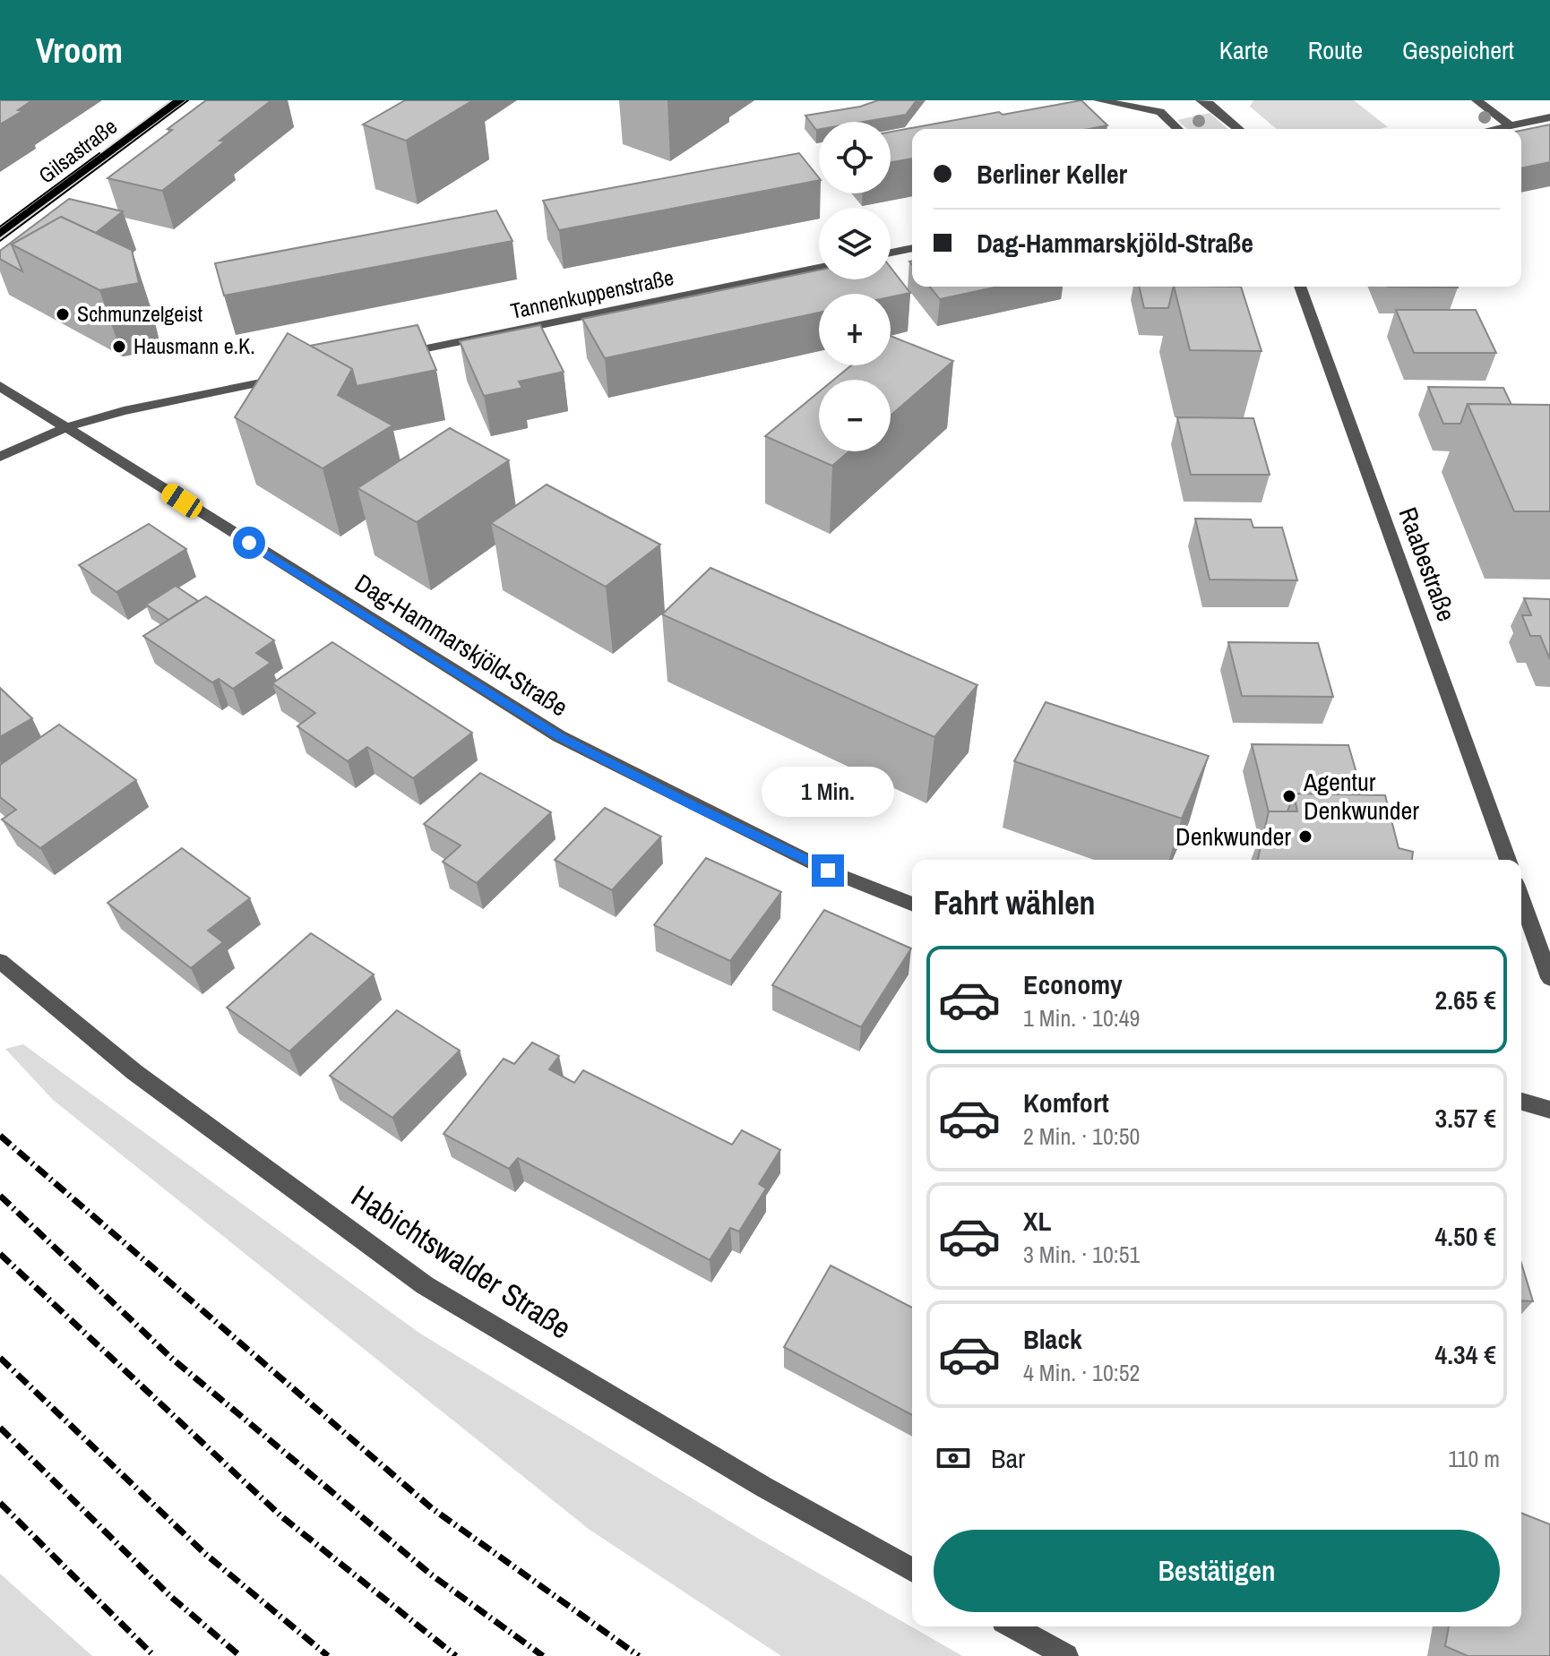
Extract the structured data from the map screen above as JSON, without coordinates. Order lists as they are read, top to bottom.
{
  "streets": {
    "main road": ["Gilsastraße"],
    "street": [
      "Tannenkuppenstraße",
      "Raabestraße",
      "Dag-Hammarskjöld-Straße",
      "Habichtswalder Straße"
    ]
  },
  "places": [
    "Schmunzelgeist",
    "Hausmann e.K.",
    "Agentur Denkwunder",
    "Denkwunder"
  ],
  "page": {
    "header": "Vroom",
    "nav": ["Karte", "Route", "Gespeichert"],
    "map_buttons": ["+", "−"],
    "banner": ["Berliner Keller", "Dag-Hammarskjöld-Straße"],
    "bubble": "1 Min.",
    "heading": "Fahrt wählen",
    "list": [
      {
        "name": "Economy",
        "note": "1 Min. · 10:49",
        "value": "2.65 €"
      },
      {
        "name": "Komfort",
        "note": "2 Min. · 10:50",
        "value": "3.57 €"
      },
      {
        "name": "XL",
        "note": "3 Min. · 10:51",
        "value": "4.50 €"
      },
      {
        "name": "Black",
        "note": "4 Min. · 10:52",
        "value": "4.34 €"
      }
    ],
    "pay": ["Bar", "110 m"],
    "buttons": "Bestätigen"
  }
}
